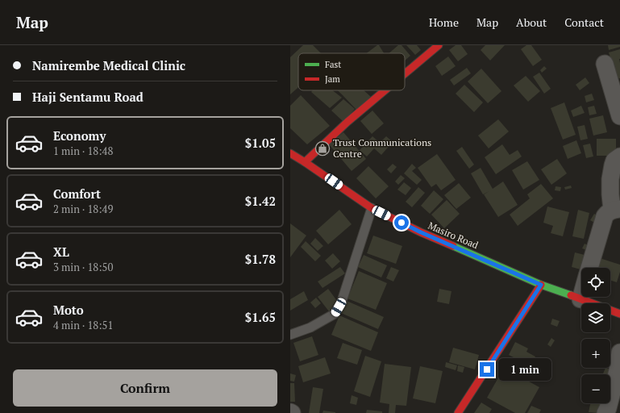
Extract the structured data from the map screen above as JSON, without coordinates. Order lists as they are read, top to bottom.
{
  "streets": {
    "main road": ["Masiro Road"]
  },
  "places": {
    "shop": ["Trust Communications Centre"]
  },
  "legend": ["Fast", "Jam"],
  "page": {
    "header": "Map",
    "nav": [
      "Home",
      "Map",
      "About",
      "Contact"
    ],
    "banner": ["Namirembe Medical Clinic", "Haji Sentamu Road"],
    "list": [
      {
        "name": "Economy",
        "note": "1 min · 18:48",
        "value": "$1.05"
      },
      {
        "name": "Comfort",
        "note": "2 min · 18:49",
        "value": "$1.42"
      },
      {
        "name": "XL",
        "note": "3 min · 18:50",
        "value": "$1.78"
      },
      {
        "name": "Moto",
        "note": "4 min · 18:51",
        "value": "$1.65"
      }
    ],
    "map_buttons": ["+", "−"],
    "bubble": "1 min",
    "buttons": "Confirm"
  }
}
